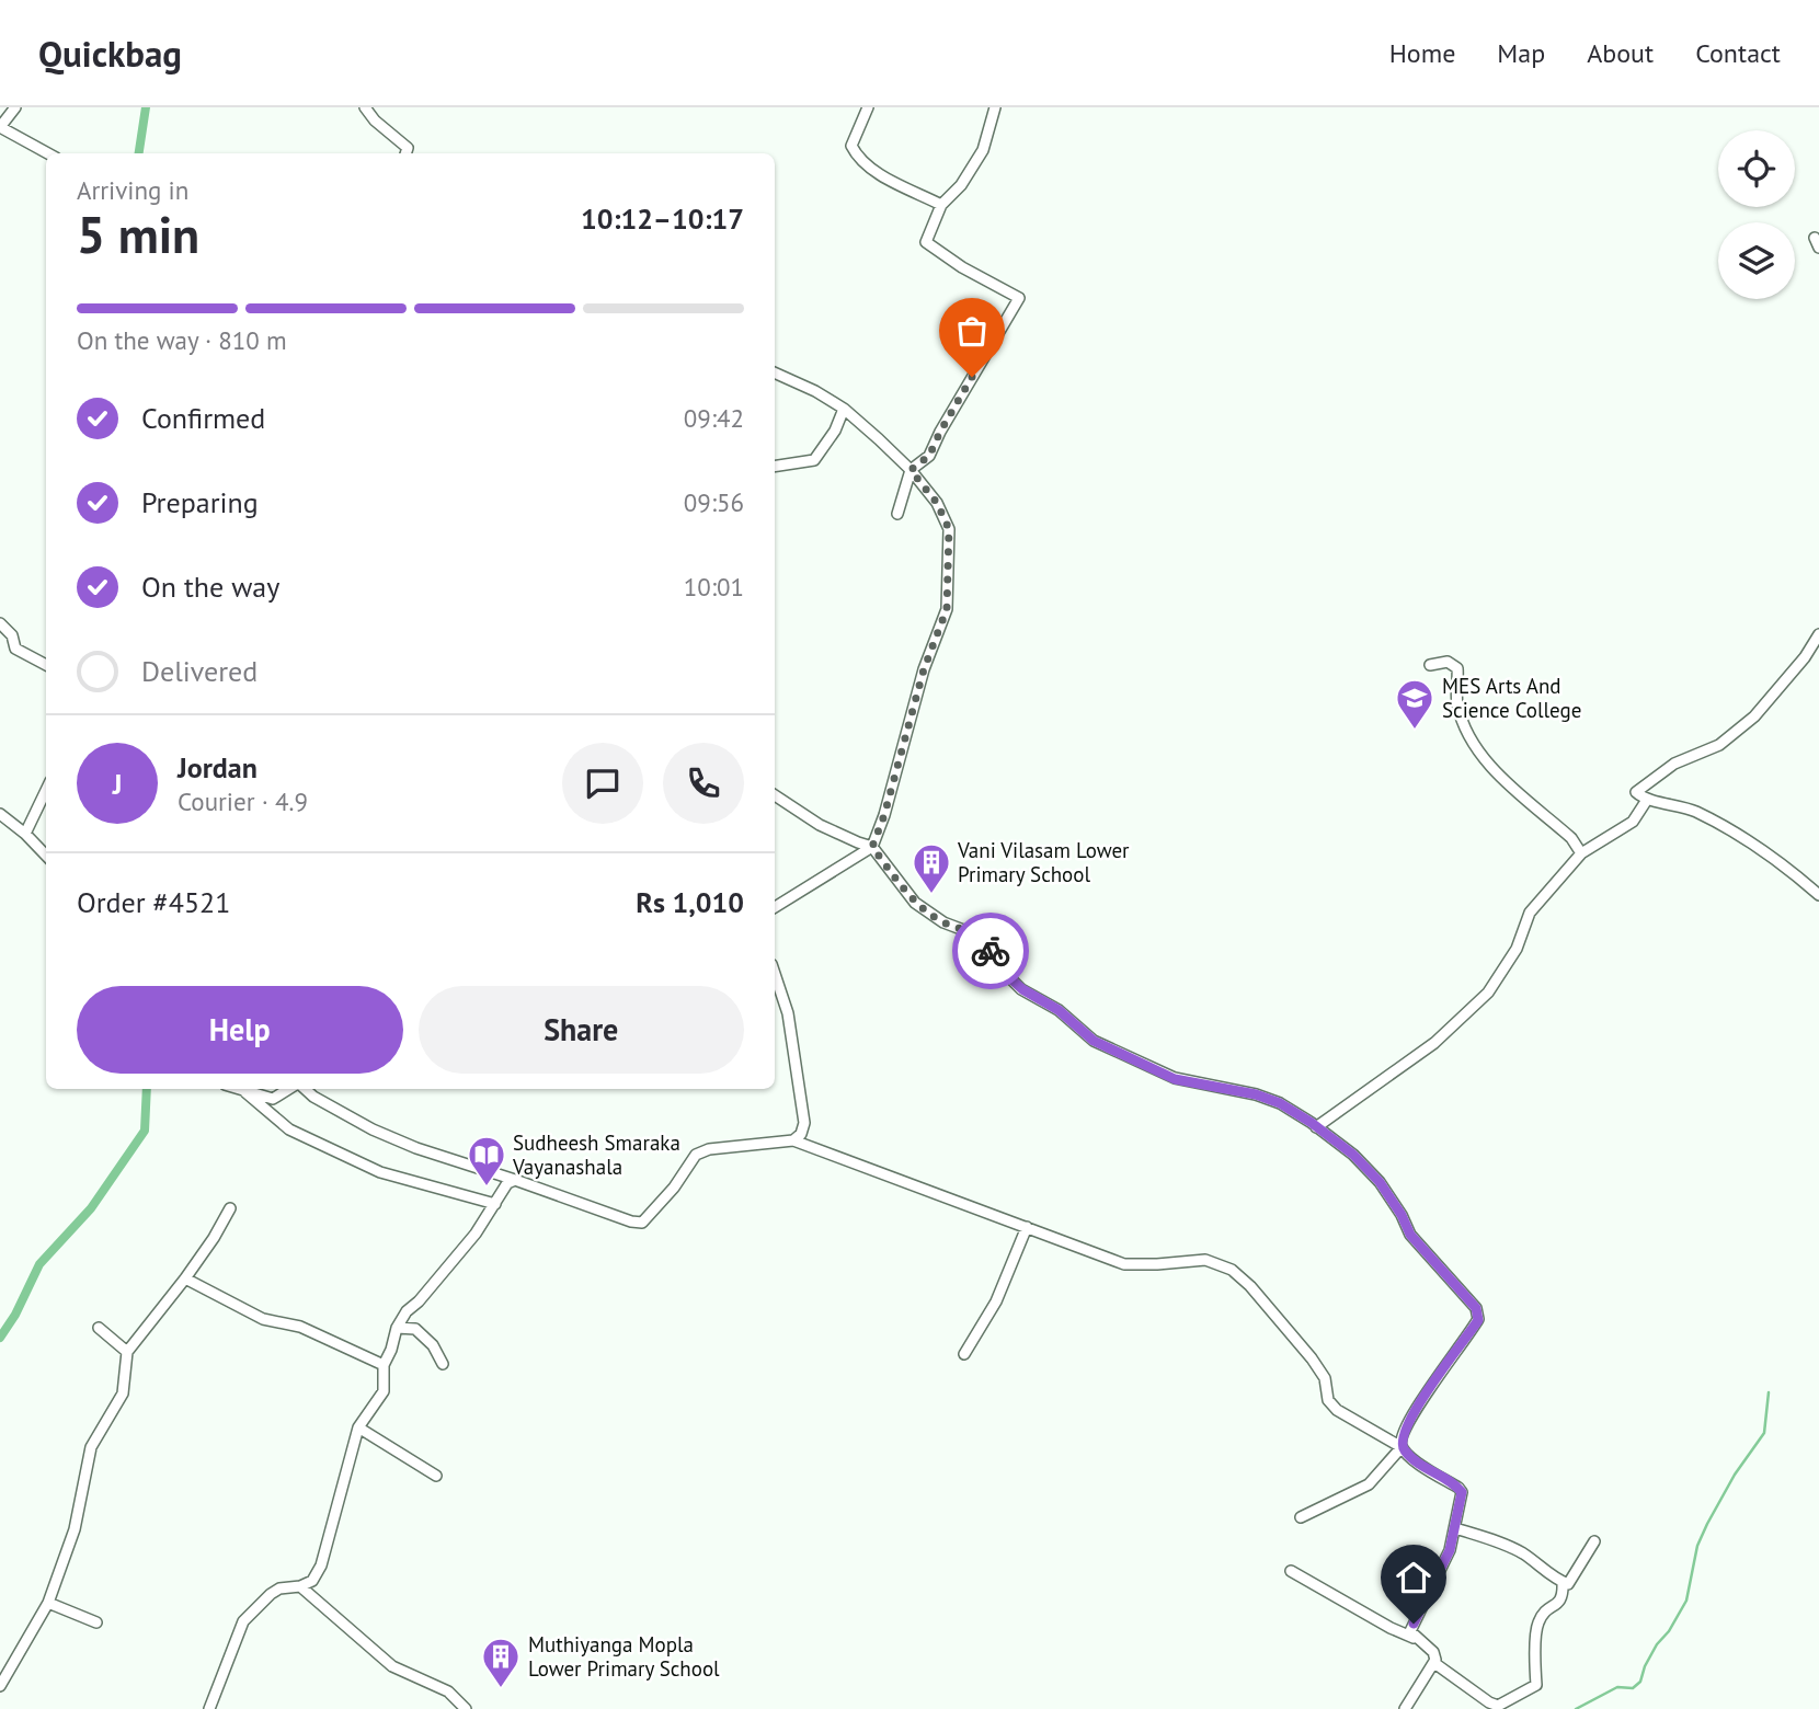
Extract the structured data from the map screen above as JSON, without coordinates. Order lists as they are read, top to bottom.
{
  "places": {
    "school or university": ["MES Arts And Science College"],
    "building": ["Vani Vilasam Lower Primary School", "Muthiyanga Mopla Lower Primary School"],
    "library": ["Sudheesh Smaraka Vayanashala"]
  },
  "page": {
    "header": "Quickbag",
    "nav": [
      "Home",
      "Map",
      "About",
      "Contact"
    ],
    "heading": ["5 min", "Arriving in", "10:12–10:17"],
    "panel": [
      "Jordan",
      "Courier · 4.9",
      "Order #4521",
      "Rs 1,010"
    ],
    "bar": "On the way · 810 m",
    "list": [
      ["Confirmed", "09:42"],
      ["Preparing", "09:56"],
      ["On the way", "10:01"],
      "Delivered"
    ],
    "round": "J",
    "buttons": ["Help", "Share"]
  }
}
